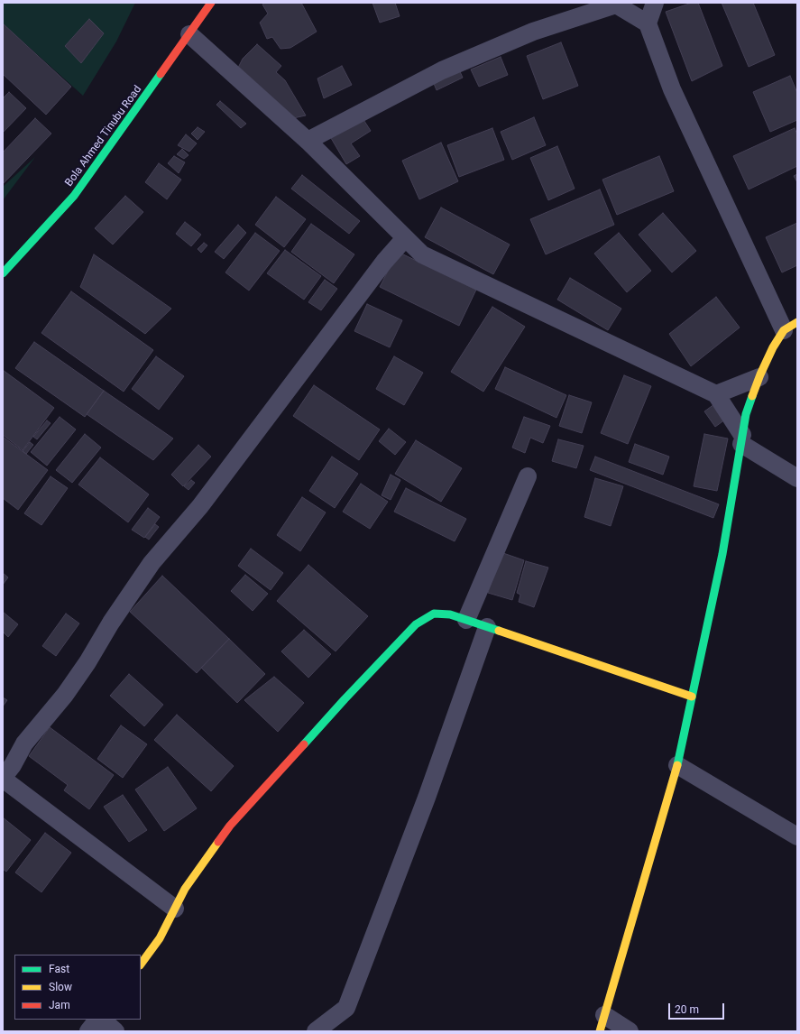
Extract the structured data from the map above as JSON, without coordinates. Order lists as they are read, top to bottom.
{
  "streets": {
    "street": ["Bola Ahmed Tinubu Road"]
  },
  "legend": ["Fast", "Slow", "Jam"],
  "scale_bar": "20 m"
}
